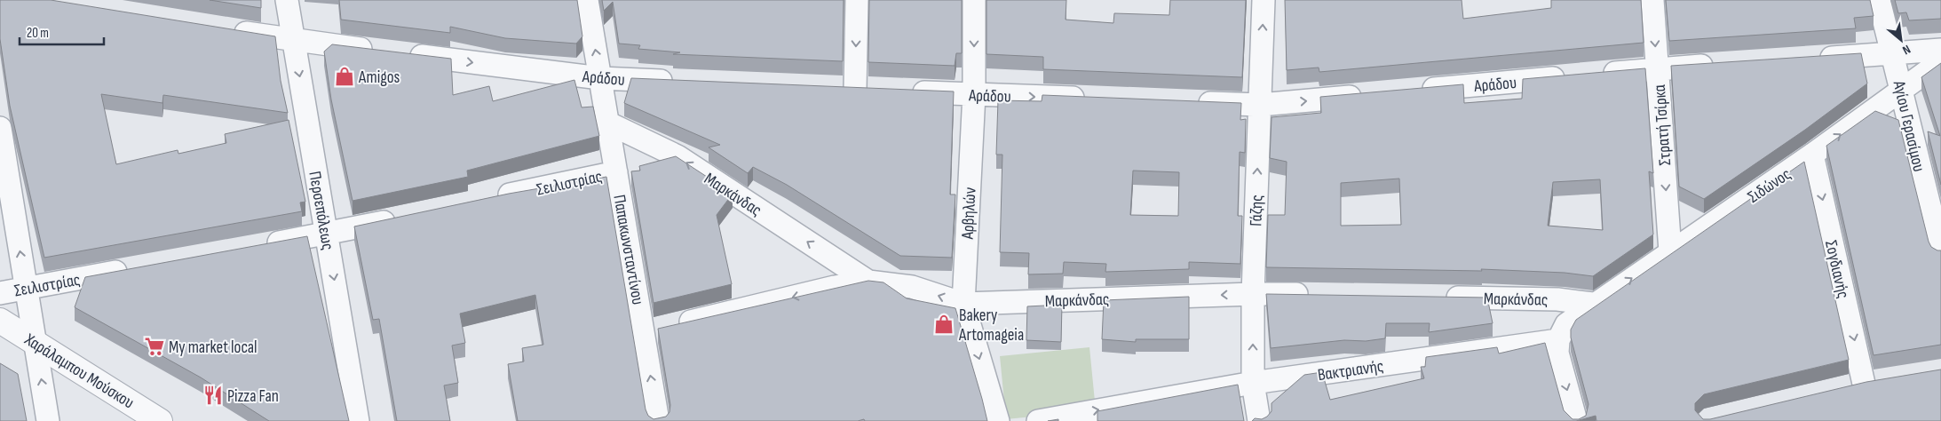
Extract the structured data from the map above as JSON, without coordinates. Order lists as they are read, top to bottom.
{
  "streets": {
    "street": [
      "Αράδου",
      "Στρατή Τσίρκα",
      "Αγίου Γερασίμου",
      "Σειλιστρίας",
      "Σιδώνος",
      "Μαρκάνδας",
      "Περσεπόλεως",
      "Γάζης",
      "Αρβηλών",
      "Παπακωνσταντίνου",
      "Σογδιανής",
      "Βακτριανής",
      "Χαράλαμπου Μούσκου"
    ]
  },
  "crossings": [
    ["Αράδου", "Περσεπόλεως"],
    ["Αράδου", "Αρβηλών"],
    ["Αράδου", "Παπακωνσταντίνου"],
    ["Στρατή Τσίρκα", "Σιδώνος"],
    ["Αγίου Γερασίμου", "Σιδώνος"],
    ["Σειλιστρίας", "Παπακωνσταντίνου"],
    ["Σιδώνος", "Μαρκάνδας"],
    ["Σιδώνος", "Σογδιανής"],
    ["Σιδώνος", "Βακτριανής"],
    ["Μαρκάνδας", "Γάζης"],
    ["Μαρκάνδας", "Αρβηλών"],
    ["Μαρκάνδας", "Παπακωνσταντίνου"],
    ["Γάζης", "Βακτριανής"]
  ],
  "one_way": [
    "Αράδου",
    "Στρατή Τσίρκα",
    "Σιδώνος",
    "Μαρκάνδας",
    "Περσεπόλεως",
    "Γάζης",
    "Παπακωνσταντίνου",
    "Σογδιανής",
    "Βακτριανής"
  ],
  "places": {
    "shop": ["Amigos", "Bakery Artomageia"],
    "supermarket": ["My market local"],
    "restaurant": ["Pizza Fan"]
  },
  "scale_bar": "20 m",
  "north": "bottom right"
}
